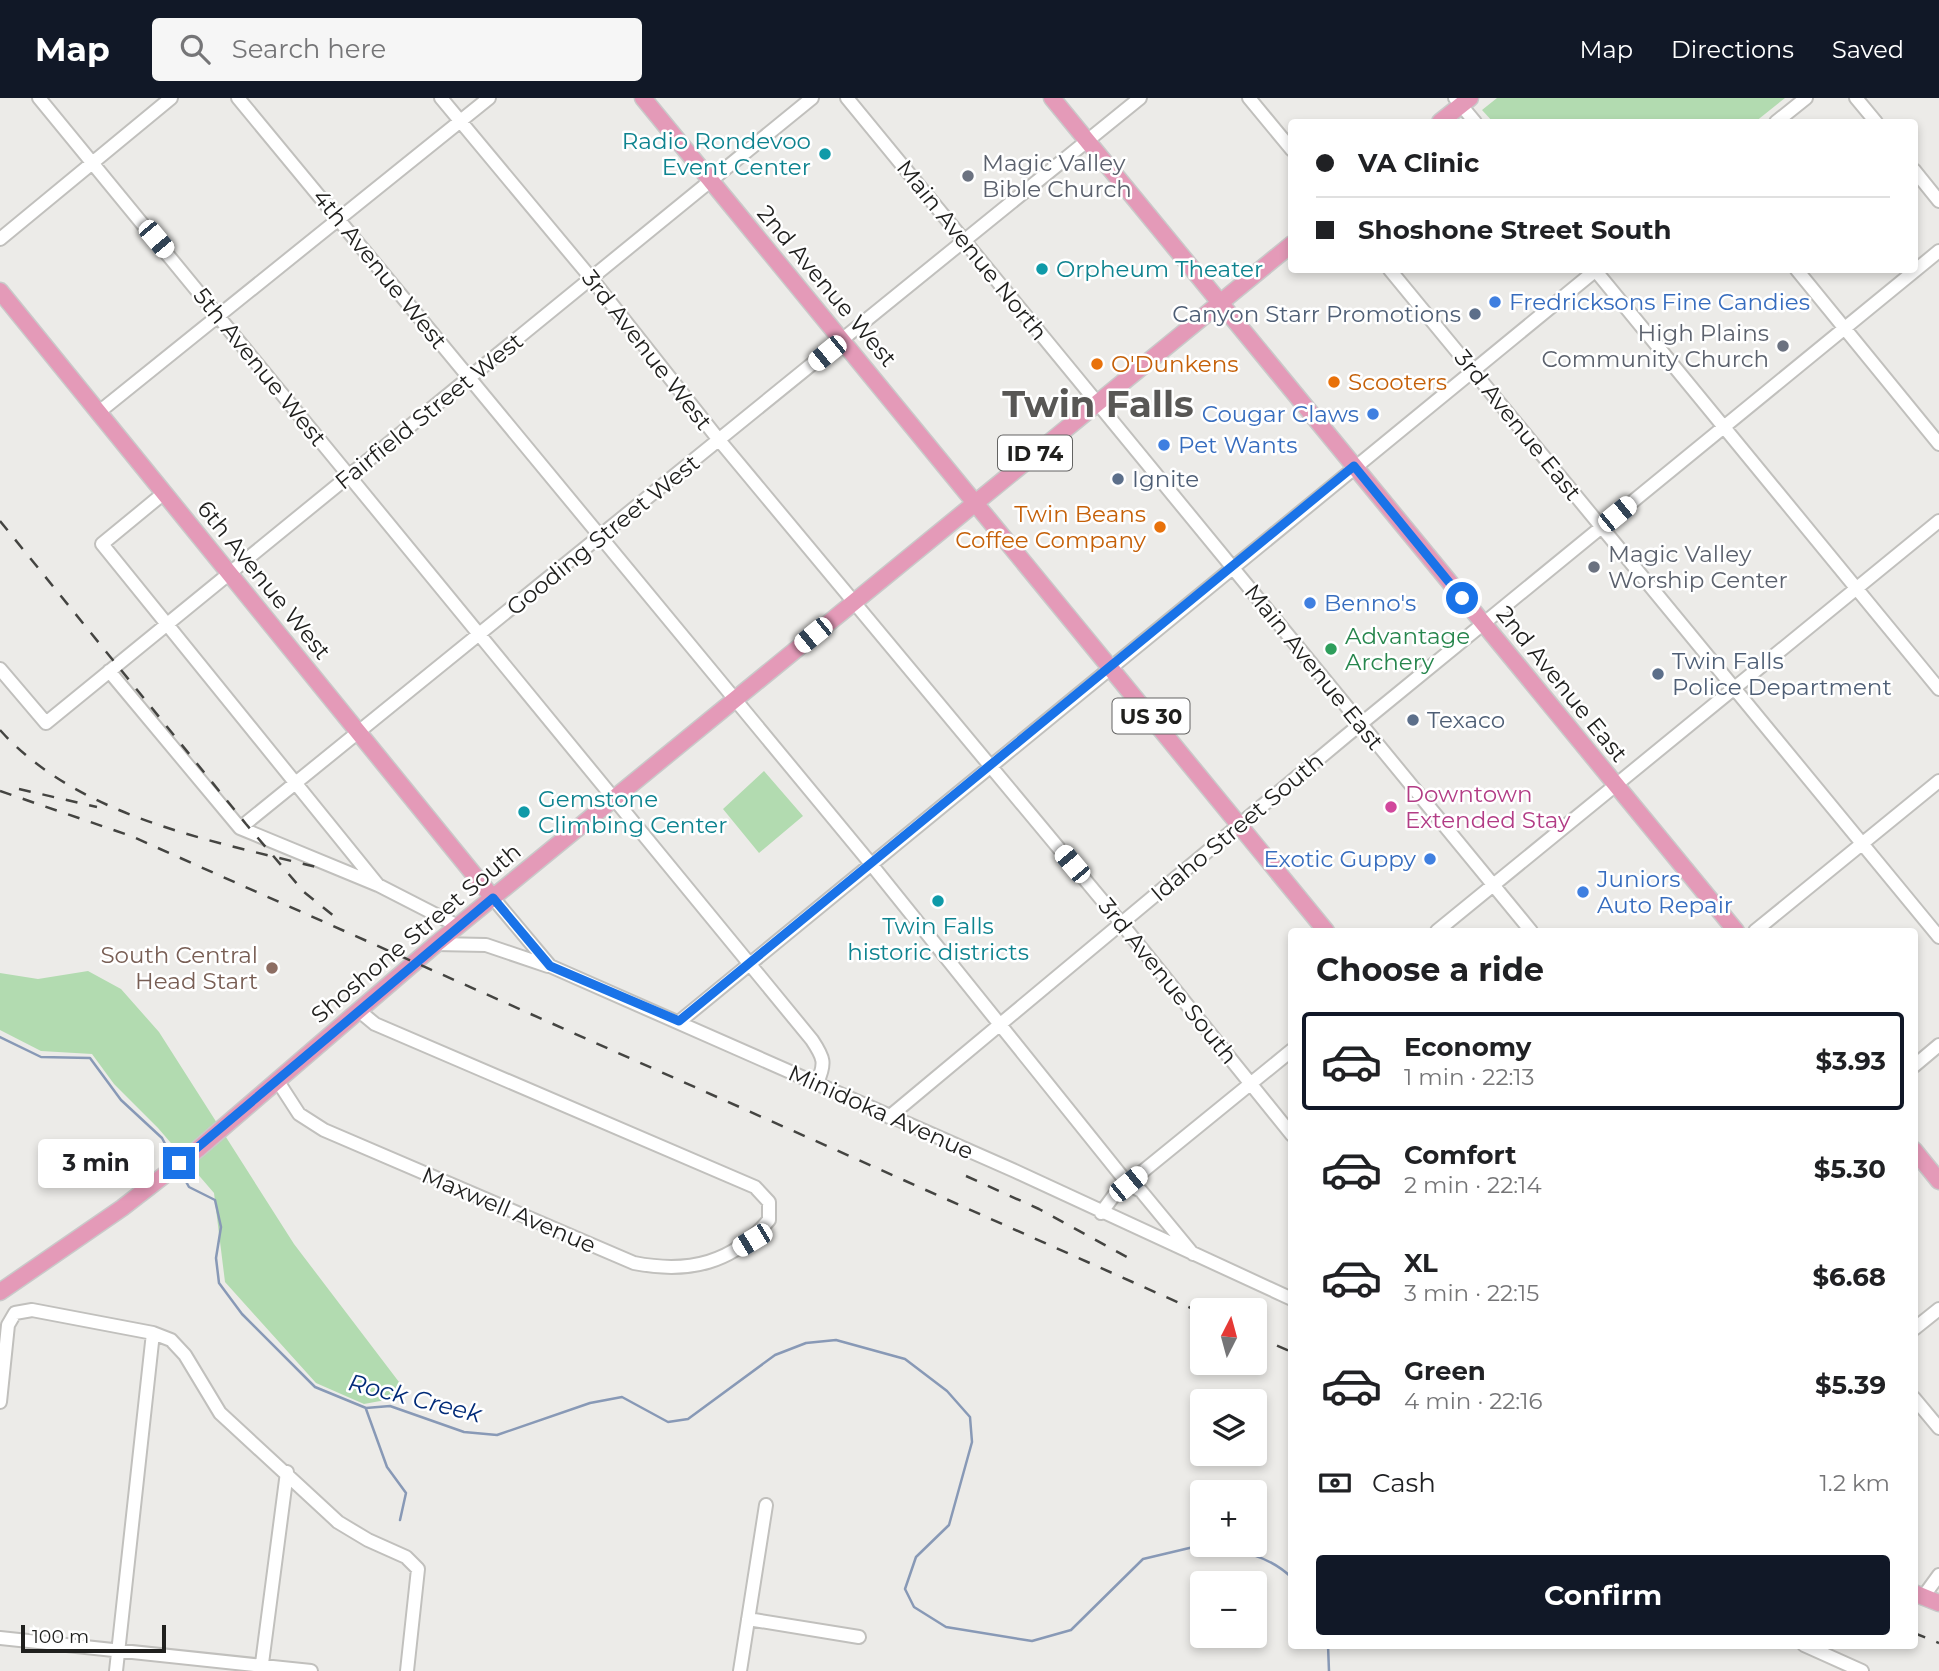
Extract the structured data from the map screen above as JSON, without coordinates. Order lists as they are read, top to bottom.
{
  "streets": {
    "main road": [
      "2nd Avenue West",
      "ID 74",
      "6th Avenue West",
      "2nd Avenue East",
      "US 30",
      "Shoshone Street South"
    ],
    "street": [
      "Main Avenue North",
      "4th Avenue West",
      "3rd Avenue West",
      "5th Avenue West",
      "Fairfield Street West",
      "3rd Avenue East",
      "Gooding Street West",
      "Main Avenue East",
      "Idaho Street South",
      "3rd Avenue South",
      "Minidoka Avenue",
      "Maxwell Avenue"
    ]
  },
  "crossings": [
    ["Main Avenue North", "ID 74"],
    ["Main Avenue North", "Gooding Street West"],
    ["Main Avenue North", "Main Avenue East"],
    ["Main Avenue North", "Shoshone Street South"],
    ["4th Avenue West", "Fairfield Street West"],
    ["4th Avenue West", "Gooding Street West"],
    ["4th Avenue West", "Idaho Street South"],
    ["4th Avenue West", "Shoshone Street South"],
    ["4th Avenue West", "Minidoka Avenue"],
    ["2nd Avenue West", "Fairfield Street West"],
    ["2nd Avenue West", "Gooding Street West"],
    ["2nd Avenue West", "US 30"],
    ["2nd Avenue West", "Shoshone Street South"],
    ["3rd Avenue West", "Fairfield Street West"],
    ["3rd Avenue West", "Gooding Street West"],
    ["3rd Avenue West", "Shoshone Street South"],
    ["3rd Avenue West", "3rd Avenue South"],
    ["5th Avenue West", "Fairfield Street West"],
    ["5th Avenue West", "Gooding Street West"],
    ["5th Avenue West", "Shoshone Street South"],
    ["5th Avenue West", "Minidoka Avenue"],
    ["Fairfield Street West", "6th Avenue West"],
    ["3rd Avenue East", "Idaho Street South"],
    ["ID 74", "Main Avenue East"],
    ["ID 74", "2nd Avenue East"],
    ["ID 74", "Shoshone Street South"],
    ["Gooding Street West", "6th Avenue West"],
    ["Gooding Street West", "2nd Avenue East"],
    ["6th Avenue West", "Shoshone Street South"],
    ["6th Avenue West", "Minidoka Avenue"],
    ["Main Avenue East", "Idaho Street South"],
    ["Main Avenue East", "Shoshone Street South"],
    ["2nd Avenue East", "Idaho Street South"],
    ["US 30", "Idaho Street South"],
    ["US 30", "Shoshone Street South"],
    ["Idaho Street South", "3rd Avenue South"],
    ["Idaho Street South", "Minidoka Avenue"],
    ["Shoshone Street South", "3rd Avenue South"],
    ["Shoshone Street South", "Minidoka Avenue"],
    ["Shoshone Street South", "Maxwell Avenue"]
  ],
  "districts": ["Twin Falls"],
  "water": ["Rock Creek"],
  "places": [
    "Radio Rondevoo Event Center",
    "Magic Valley Bible Church",
    "Orpheum Theater",
    "Fredricksons Fine Candies",
    "Canyon Starr Promotions",
    "High Plains Community Church",
    "O'Dunkens",
    "Scooters",
    "Cougar Claws",
    "Pet Wants",
    "Ignite",
    "Twin Beans Coffee Company",
    "Magic Valley Worship Center",
    "Benno's",
    "Advantage Archery",
    "Twin Falls Police Department",
    "Texaco",
    "Downtown Extended Stay",
    "Gemstone Climbing Center",
    "Exotic Guppy",
    "Juniors Auto Repair",
    "Twin Falls historic districts",
    "South Central Head Start"
  ],
  "scale_bar": "100 m",
  "north": "top",
  "page": {
    "header": "Map",
    "search": "Search here",
    "nav": ["Map", "Directions", "Saved"],
    "banner": ["VA Clinic", "Shoshone Street South"],
    "heading": "Choose a ride",
    "list": [
      {
        "name": "Economy",
        "note": "1 min · 22:13",
        "value": "$3.93"
      },
      {
        "name": "Comfort",
        "note": "2 min · 22:14",
        "value": "$5.30"
      },
      {
        "name": "XL",
        "note": "3 min · 22:15",
        "value": "$6.68"
      },
      {
        "name": "Green",
        "note": "4 min · 22:16",
        "value": "$5.39"
      }
    ],
    "bubble": "3 min",
    "map_buttons": ["+", "−"],
    "pay": ["Cash", "1.2 km"],
    "buttons": "Confirm",
    "scale": "100 m"
  }
}
